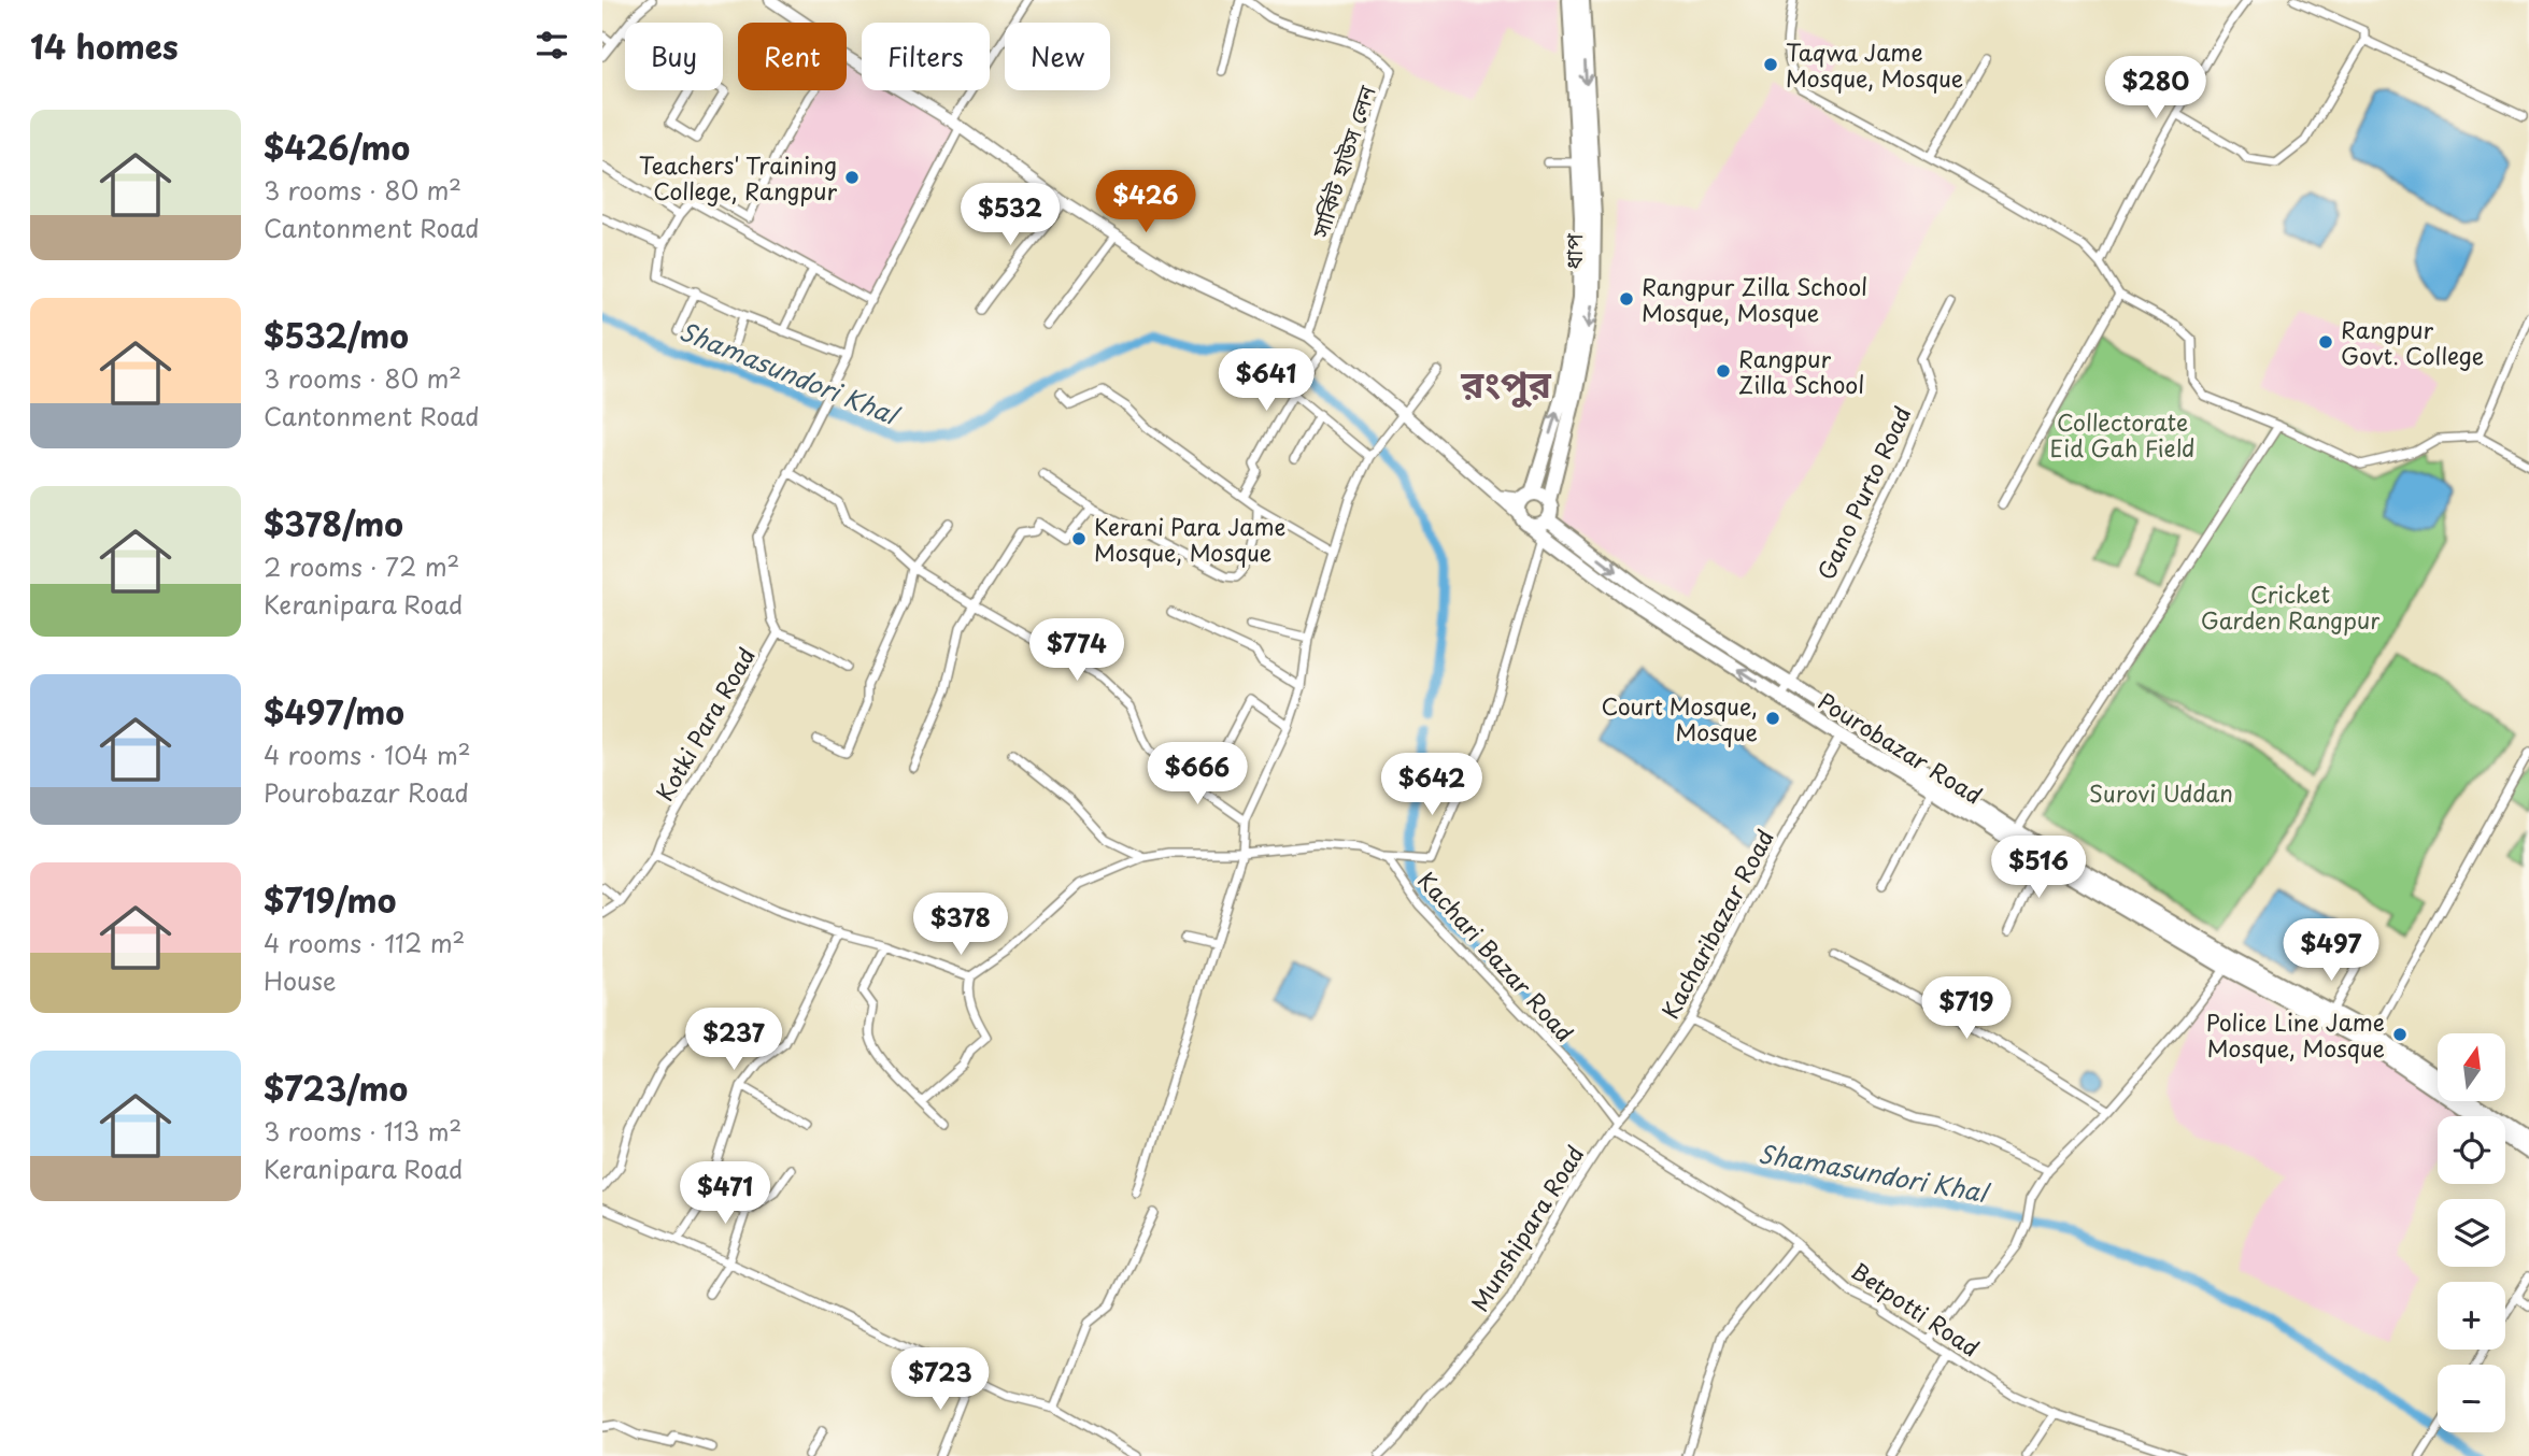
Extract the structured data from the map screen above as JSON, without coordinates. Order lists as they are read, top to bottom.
{
  "streets": {
    "highway": ["ধাপ", "Pourobazar Road"],
    "street": [
      "সার্কিট হাউস লেন",
      "Gano Purto Road",
      "Kotki Para Road",
      "Kacharibazar Road",
      "Kachari Bazar Road",
      "Munshipara Road",
      "Betpotti Road"
    ]
  },
  "crossings": [
    ["ধাপ", "Pourobazar Road"],
    ["Gano Purto Road", "Pourobazar Road"],
    ["Pourobazar Road", "Kacharibazar Road"],
    ["Kacharibazar Road", "Kachari Bazar Road"],
    ["Kacharibazar Road", "Munshipara Road"],
    ["Kacharibazar Road", "Betpotti Road"],
    ["Kachari Bazar Road", "Munshipara Road"],
    ["Kachari Bazar Road", "Betpotti Road"],
    ["Munshipara Road", "Betpotti Road"]
  ],
  "districts": ["রংপুর"],
  "water": ["Shamasundori Khal"],
  "parks": ["Collectorate Eid Gah Field", "Cricket Garden Rangpur", "Surovi Uddan"],
  "places": [
    "Taqwa Jame Mosque, Mosque",
    "Teachers' Training College, Rangpur",
    "Rangpur Zilla School Mosque, Mosque",
    "Rangpur Govt. College",
    "Rangpur Zilla School",
    "Kerani Para Jame Mosque, Mosque",
    "Court Mosque, Mosque",
    "Police Line Jame Mosque, Mosque"
  ],
  "north": "top",
  "page": {
    "heading": "14 homes",
    "chip": [
      "Buy",
      "Rent",
      "Filters",
      "New"
    ],
    "price": [
      "$280",
      "$426",
      "$532",
      "$641",
      "$774",
      "$666",
      "$642",
      "$516",
      "$378",
      "$497",
      "$719",
      "$237",
      "$471",
      "$723"
    ],
    "list": [
      {
        "name": "$426/mo",
        "note": "3 rooms · 80 m² · Cantonment Road"
      },
      {
        "name": "$532/mo",
        "note": "3 rooms · 80 m² · Cantonment Road"
      },
      {
        "name": "$378/mo",
        "note": "2 rooms · 72 m² · Keranipara Road"
      },
      {
        "name": "$497/mo",
        "note": "4 rooms · 104 m² · Pourobazar Road"
      },
      {
        "name": "$719/mo",
        "note": "4 rooms · 112 m² · House"
      },
      {
        "name": "$723/mo",
        "note": "3 rooms · 113 m² · Keranipara Road"
      }
    ],
    "map_buttons": ["+", "−"]
  }
}
